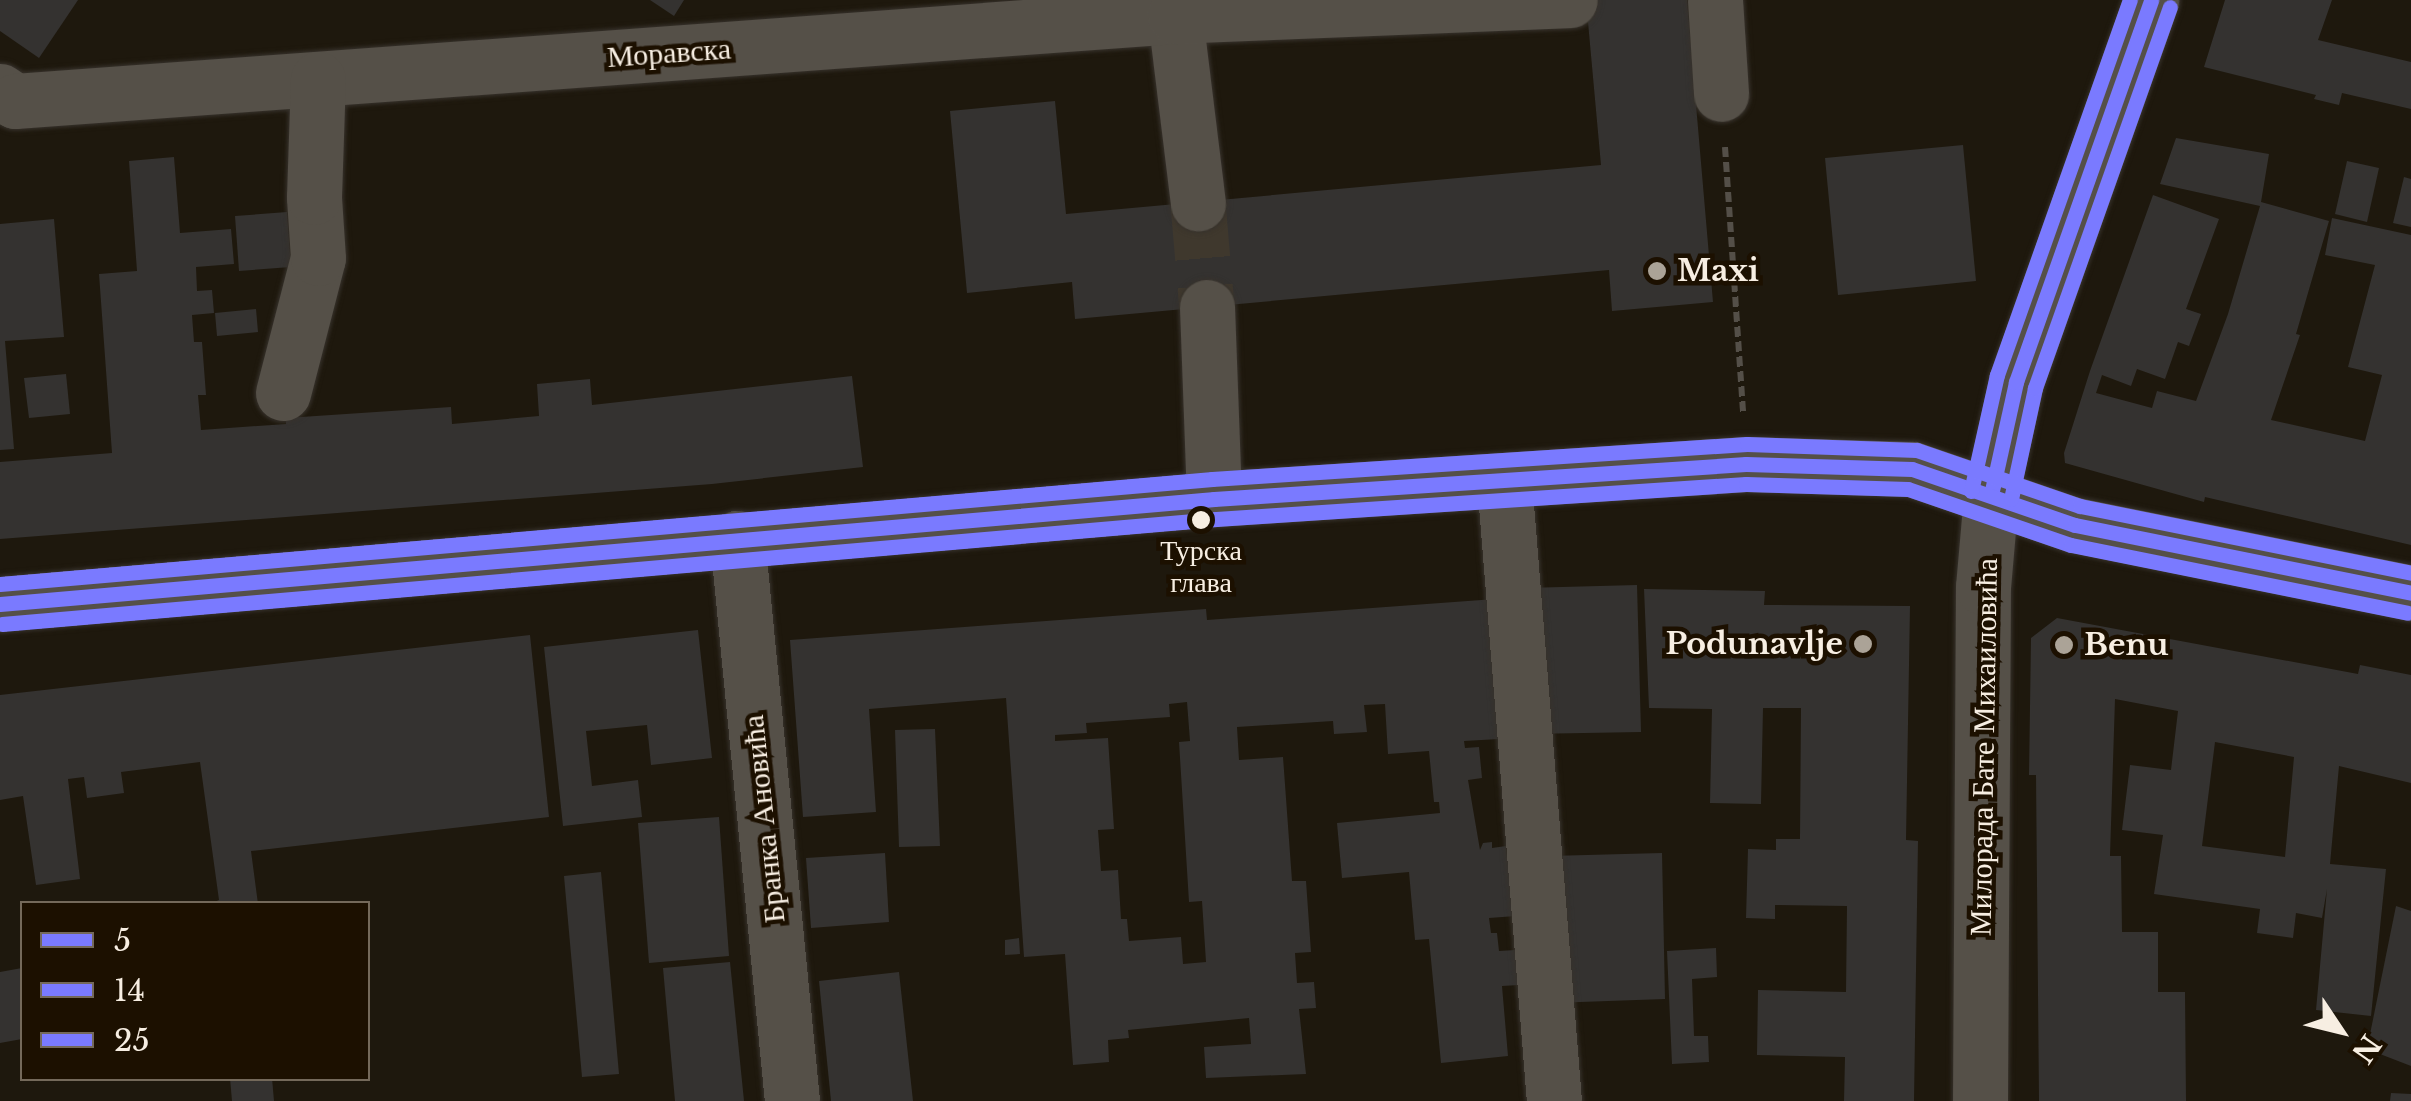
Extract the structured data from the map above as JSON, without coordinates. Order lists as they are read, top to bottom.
{
  "streets": {
    "street": ["Моравска", "Милорада Бате Михаиловића", "Бранка Ановића"]
  },
  "places": [
    "Maxi",
    "Турска глава",
    "Podunavlje",
    "Benu"
  ],
  "lines": ["transit line 5", "transit line 25", "transit line 14"],
  "legend": ["5", "14", "25"],
  "north": "bottom right"
}
